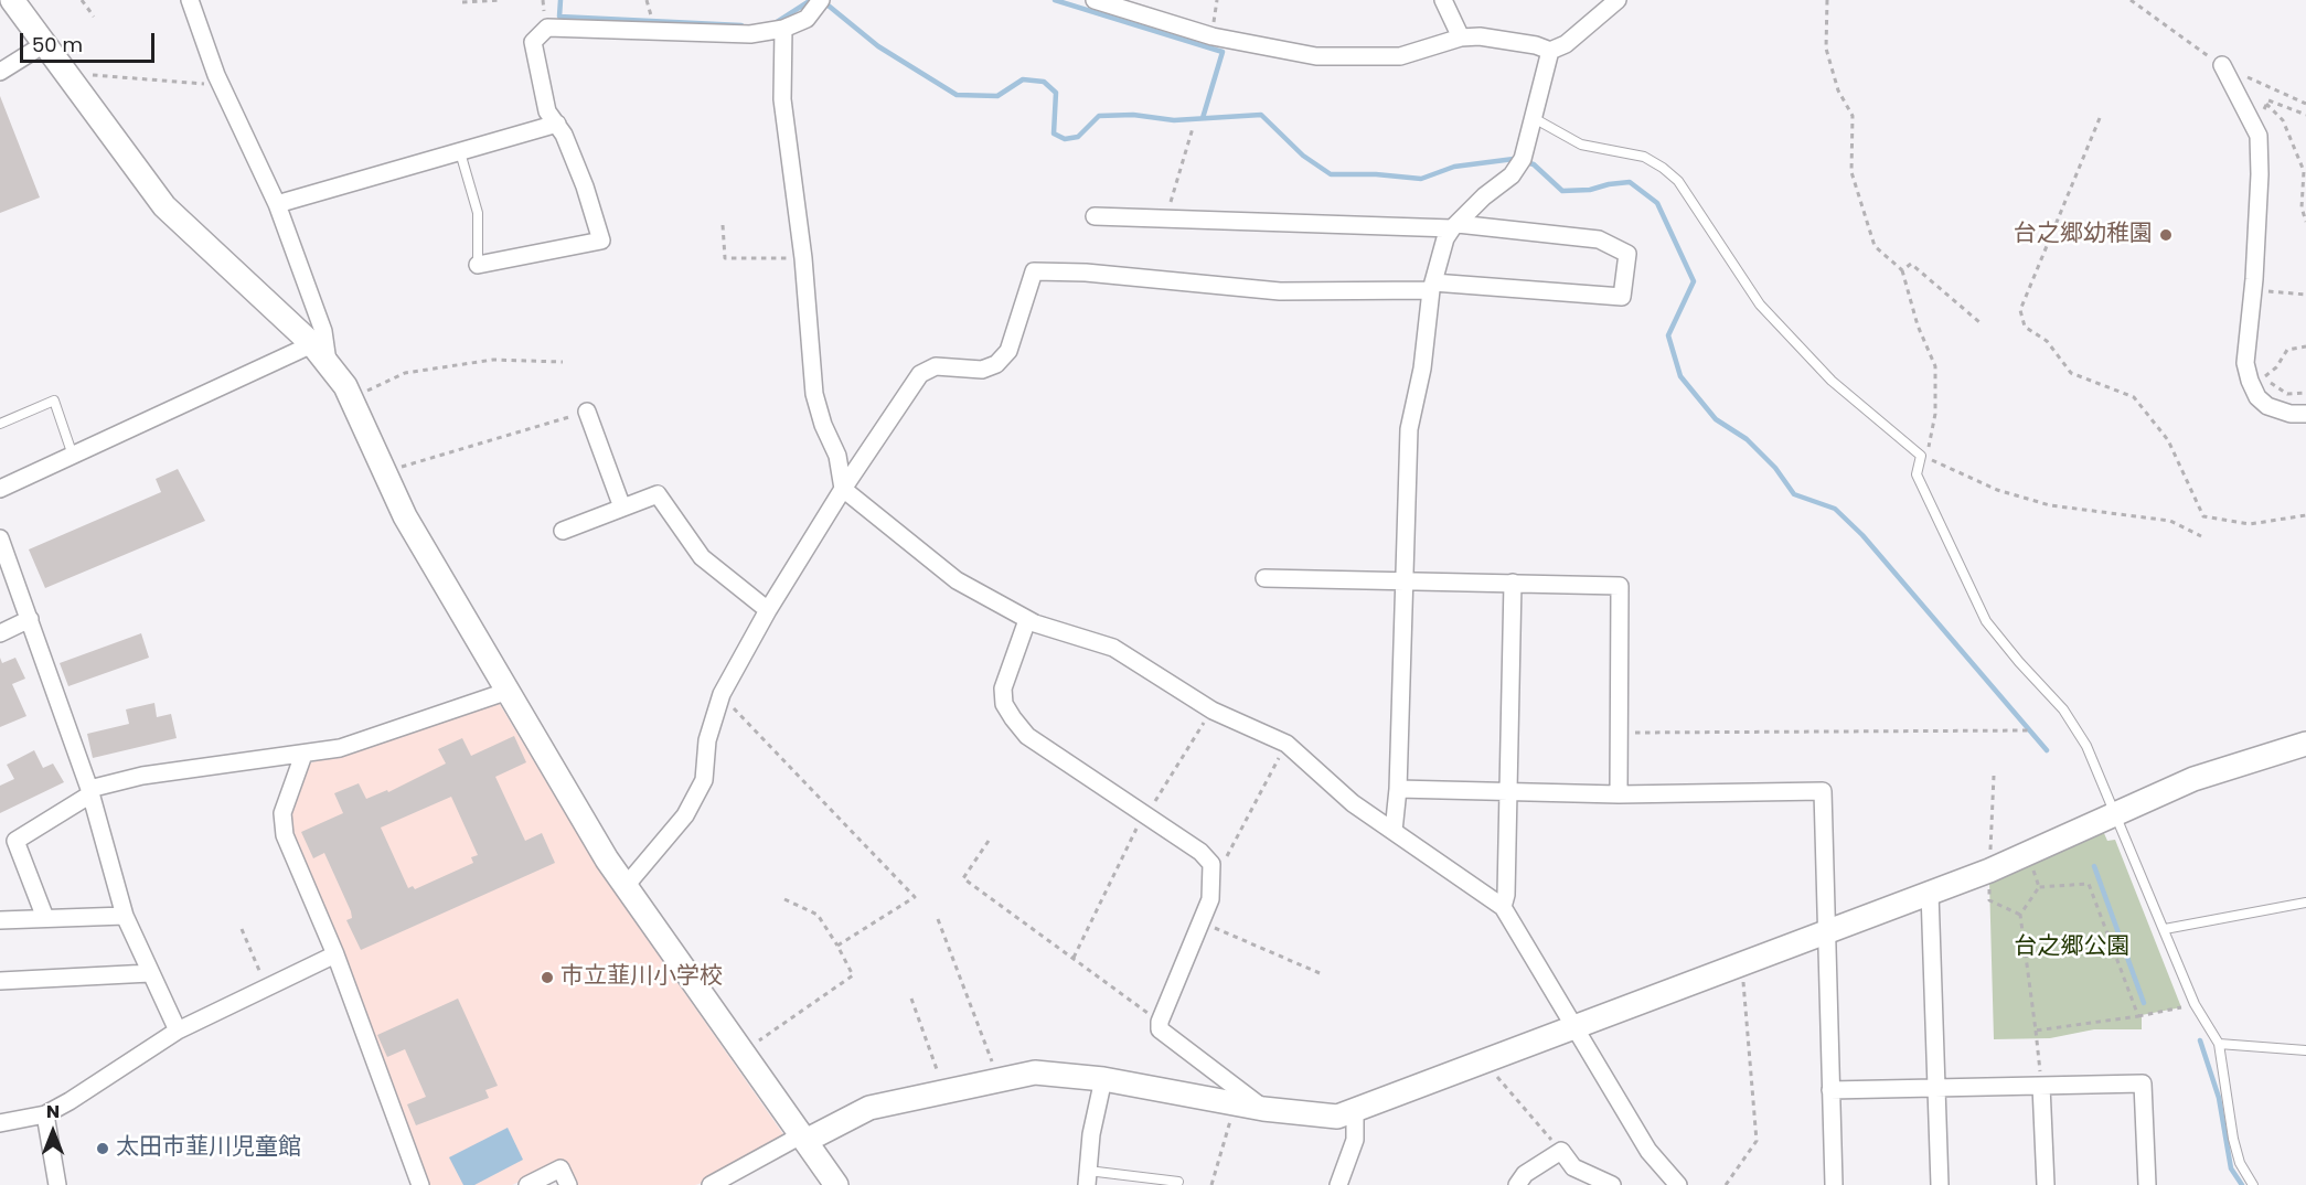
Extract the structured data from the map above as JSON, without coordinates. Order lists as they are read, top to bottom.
{
  "parks": ["台之郷公園"],
  "places": ["台之郷幼稚園", "市立韮川小学校", "太田市韮川児童館"],
  "scale_bar": "50 m",
  "north": "top"
}
